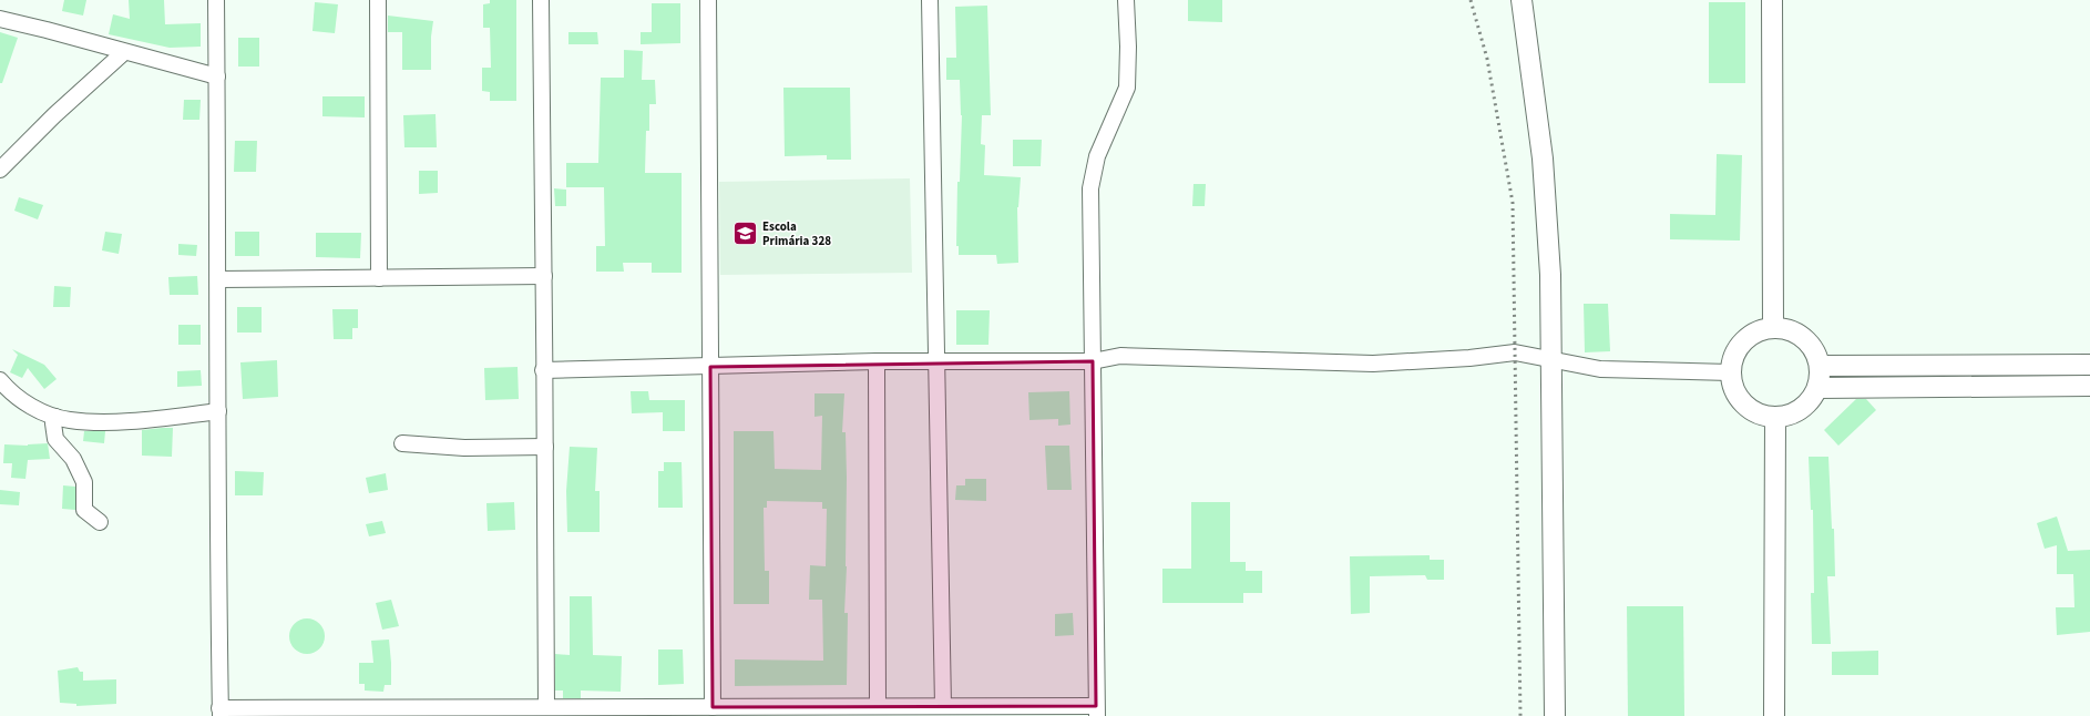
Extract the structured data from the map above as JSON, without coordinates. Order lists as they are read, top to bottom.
{
  "places": {
    "school or university": ["Escola Primária 328"]
  }
}
